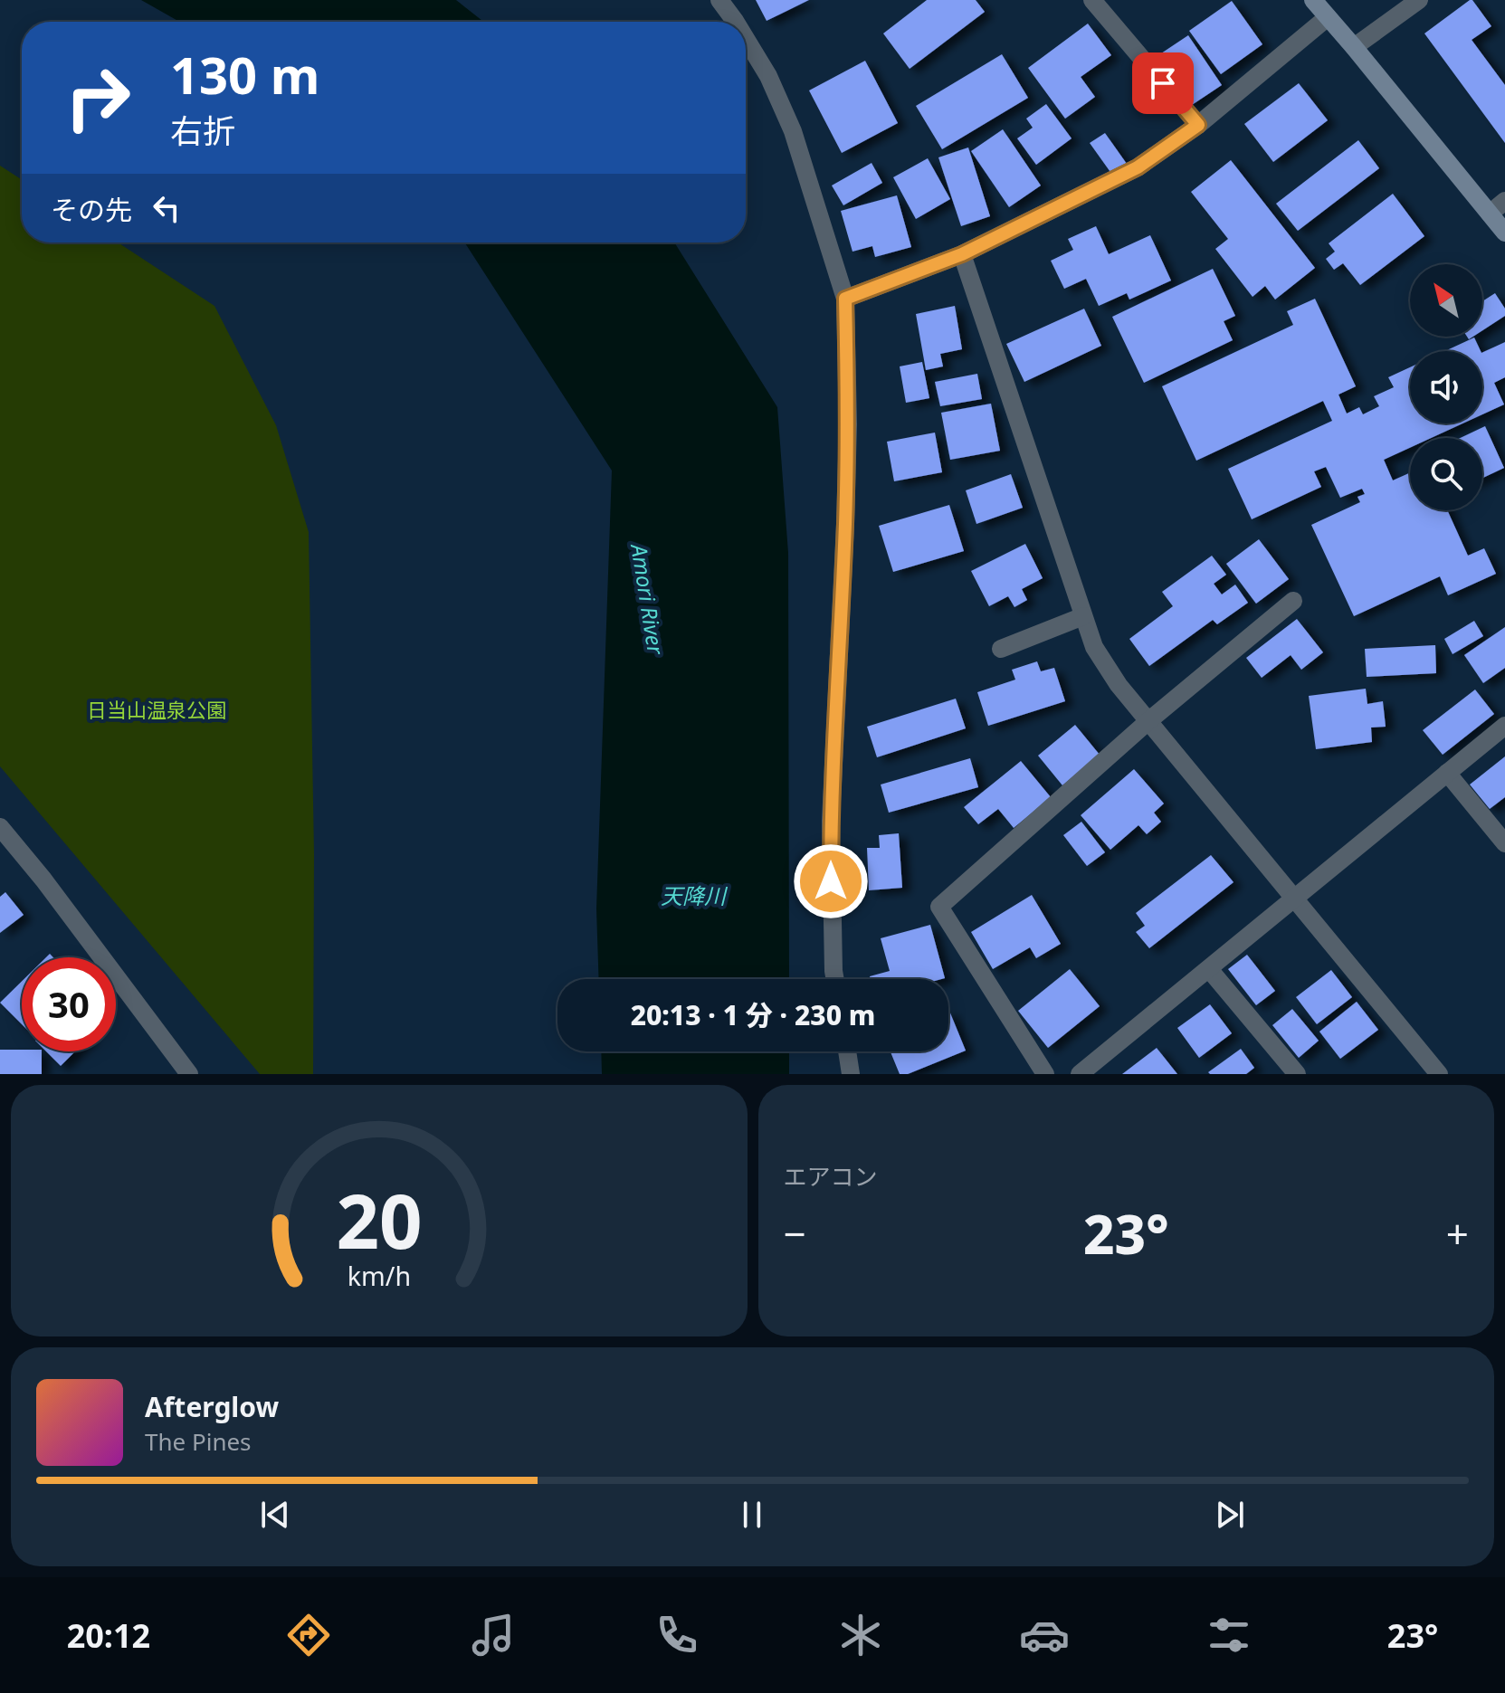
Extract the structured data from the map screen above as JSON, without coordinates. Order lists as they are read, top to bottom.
{
  "water": ["Amori River", "天降川"],
  "parks": ["日当山温泉公園"],
  "north": "top left",
  "page": {
    "turn": ["130 m", "右折"],
    "then": "その先",
    "limit": "30",
    "trip": "20:13 · 1 分 · 230 m",
    "tile": "エアコン",
    "heat": ["−", "23°", "+"],
    "song": ["Afterglow", "The Pines"],
    "tabs": ["20:12", "23°"],
    "gauge": ["20", "km/h"]
  }
}
